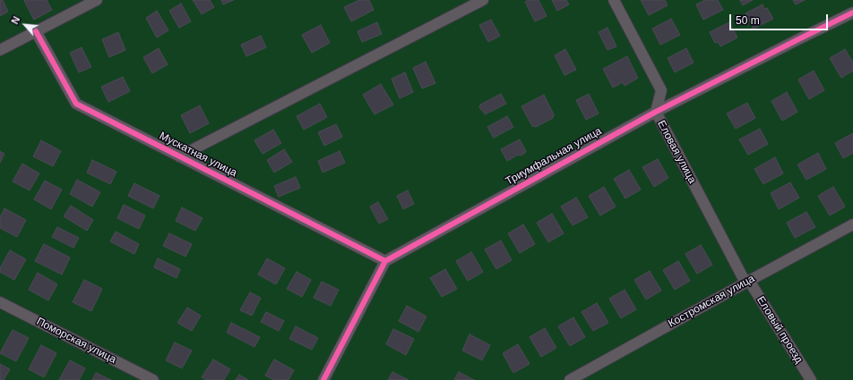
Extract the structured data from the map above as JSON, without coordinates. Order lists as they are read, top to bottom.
{
  "streets": {
    "street": [
      "Еловая улица",
      "Мускатная улица",
      "Триумфальная улица",
      "Костромская улица",
      "Еловый проезд",
      "Поморская улица"
    ]
  },
  "crossings": [
    ["Еловая улица", "Триумфальная улица"],
    ["Еловая улица", "Костромская улица"],
    ["Еловая улица", "Еловый проезд"],
    ["Мускатная улица", "Триумфальная улица"],
    ["Костромская улица", "Еловый проезд"]
  ],
  "scale_bar": "50 m",
  "north": "top left"
}
